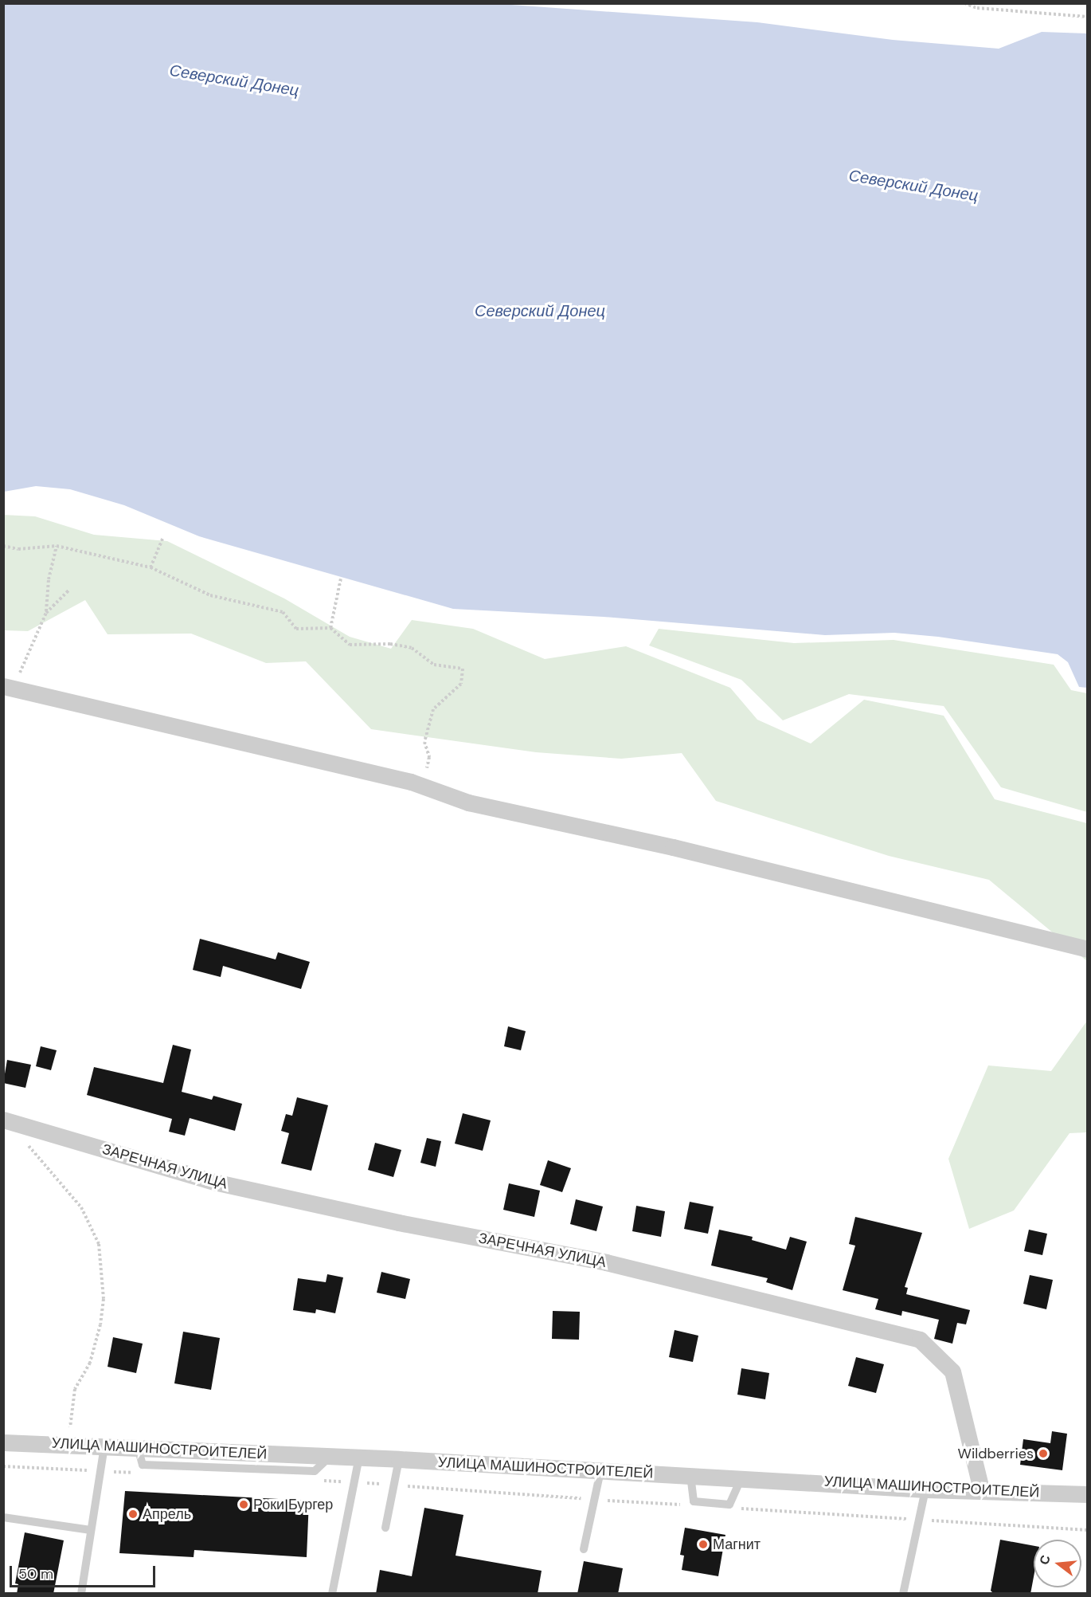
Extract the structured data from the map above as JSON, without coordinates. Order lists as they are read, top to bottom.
{
  "streets": {
    "street": ["ЗАРЕЧНАЯ УЛИЦА", "УЛИЦА МАШИНОСТРОИТЕЛЕЙ"]
  },
  "crossings": [
    ["ЗАРЕЧНАЯ УЛИЦА", "УЛИЦА МАШИНОСТРОИТЕЛЕЙ"]
  ],
  "water": ["Северский Донец"],
  "places": [
    "Wildberries",
    "Роки Бургер",
    "Апрель",
    "Магнит"
  ],
  "scale_bar": "50 m",
  "north": "left"
}
